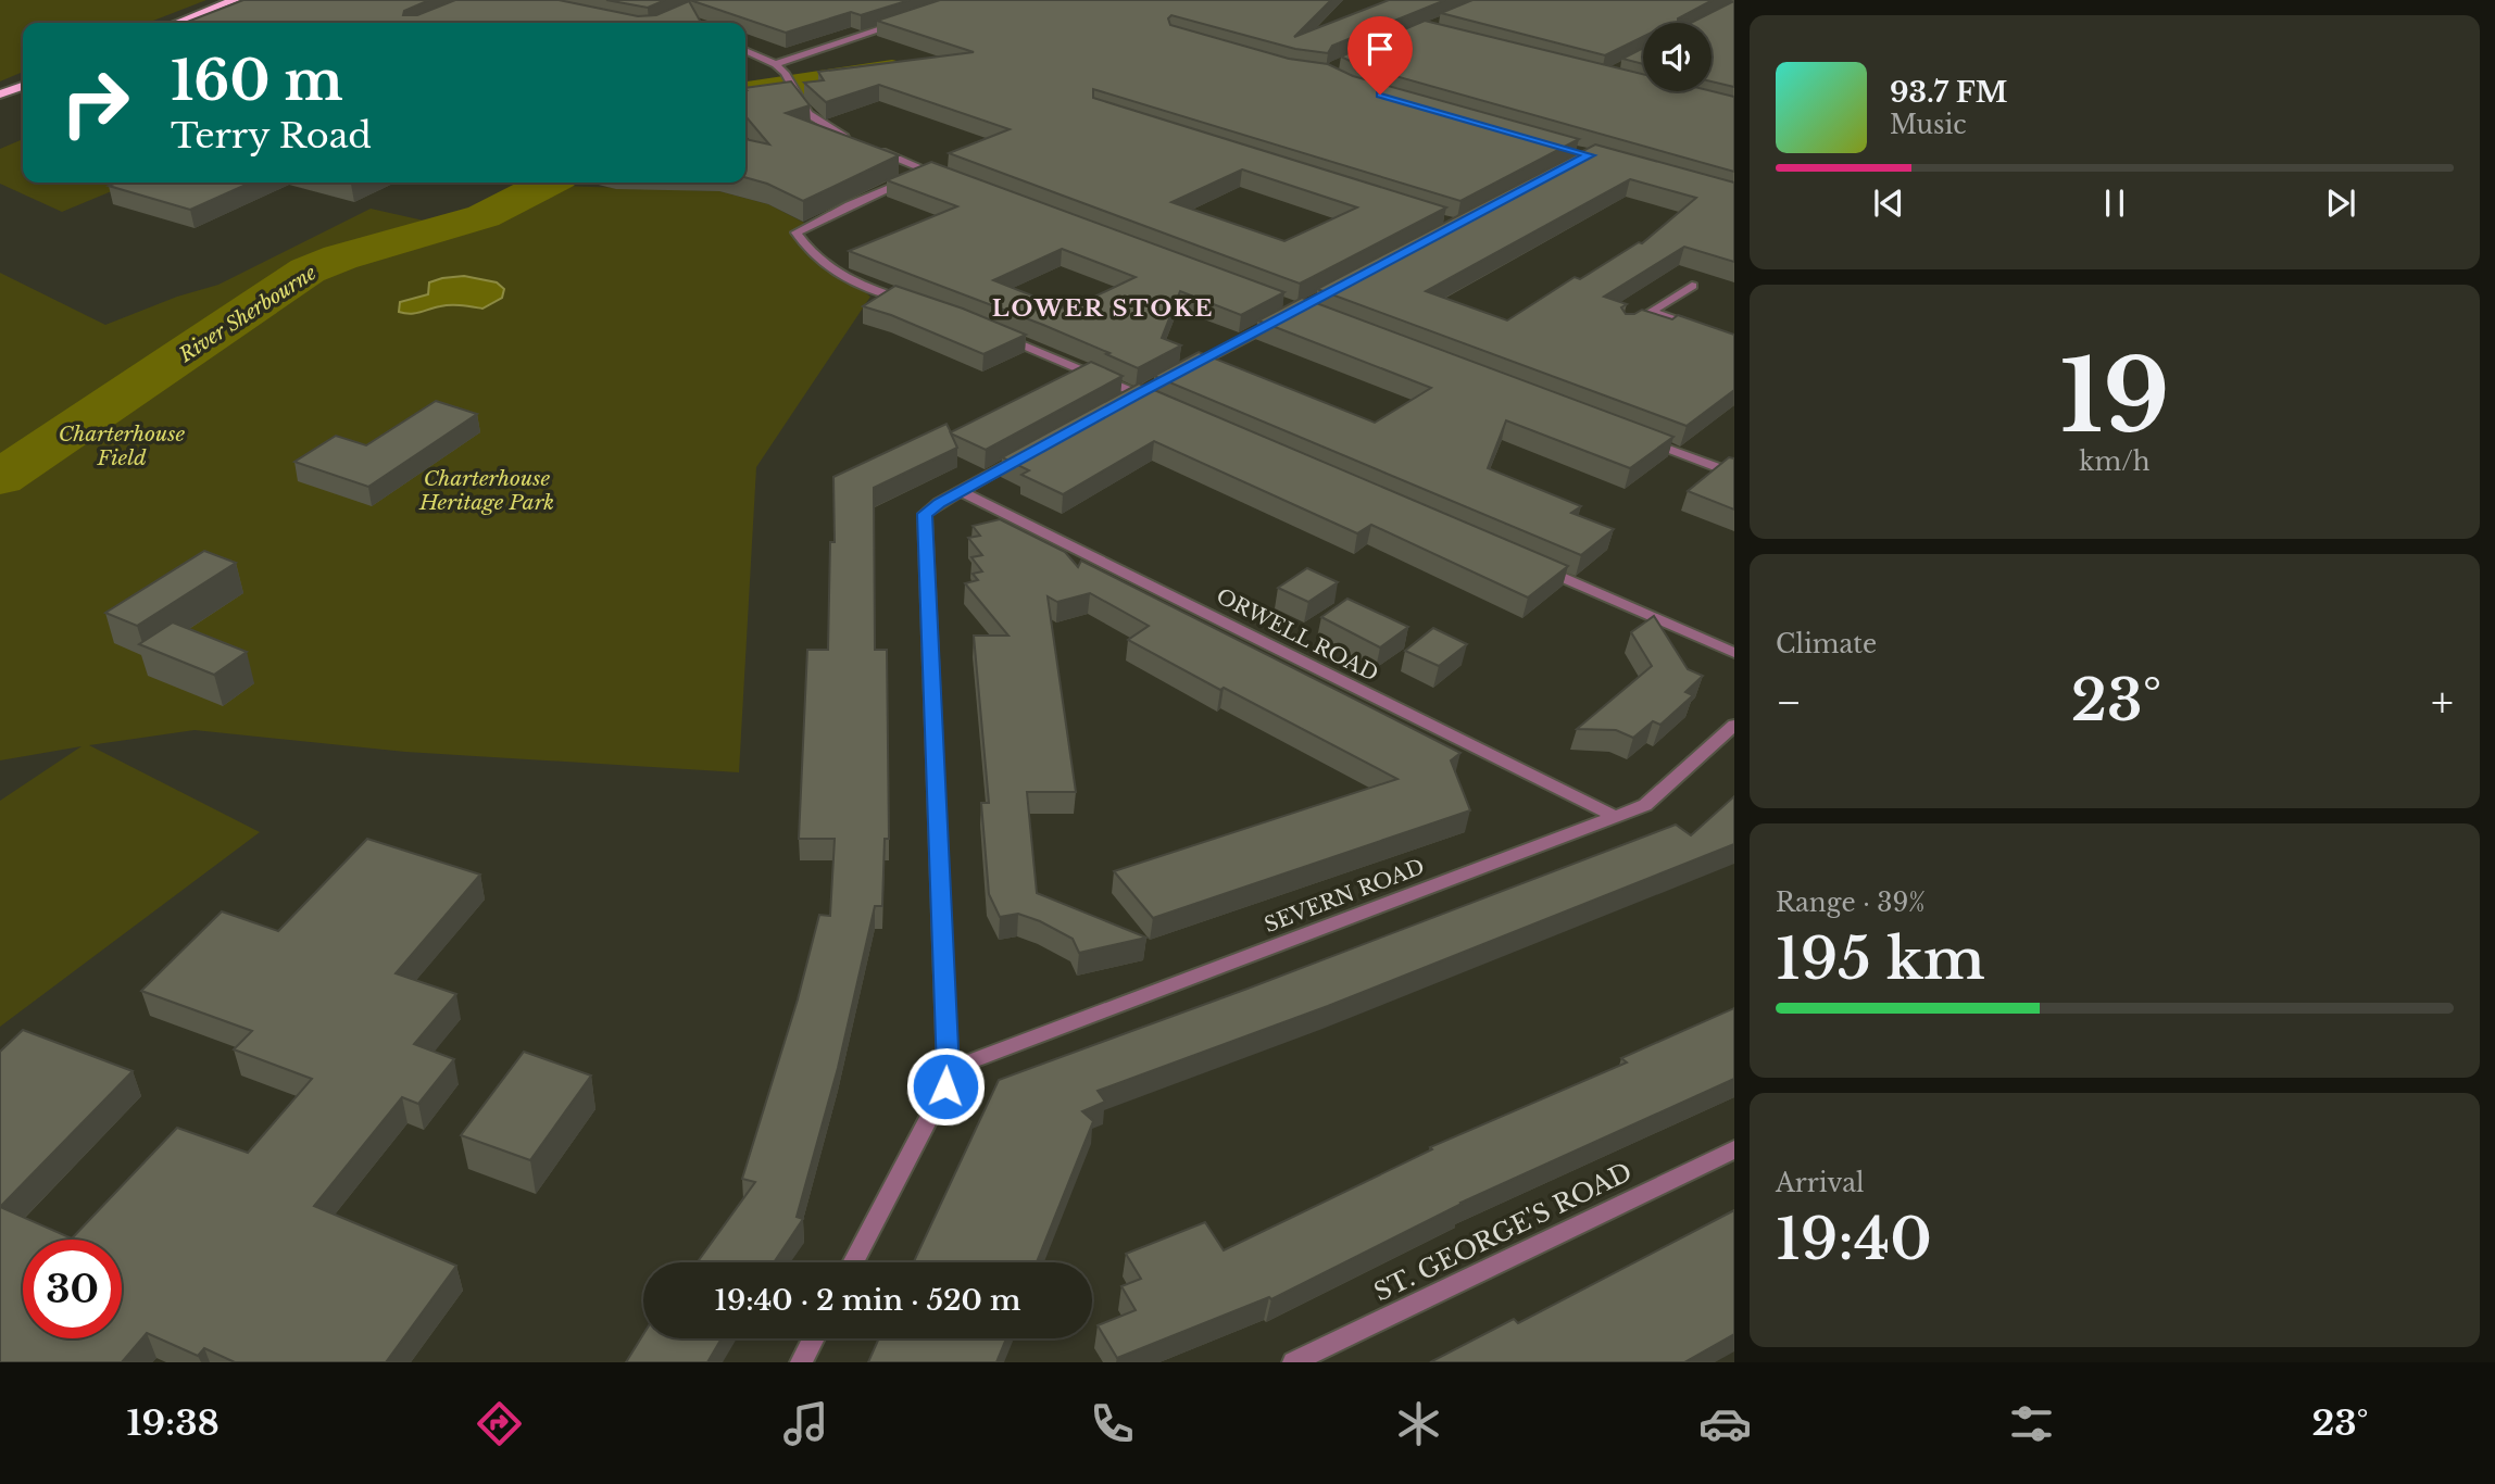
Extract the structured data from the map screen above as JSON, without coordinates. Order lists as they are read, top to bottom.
{
  "streets": {
    "street": ["ORWELL ROAD", "SEVERN ROAD", "ST. GEORGE'S ROAD"]
  },
  "crossings": [
    ["ORWELL ROAD", "SEVERN ROAD"]
  ],
  "districts": ["LOWER STOKE"],
  "water": ["River Sherbourne"],
  "parks": ["Charterhouse Field", "Charterhouse Heritage Park"],
  "page": {
    "turn": ["160 m", "Terry Road"],
    "song": ["93.7 FM", "Music"],
    "tile": [
      ["19", "km/h"],
      "Climate",
      ["Range · 39%", "195 km"],
      ["Arrival", "19:40"]
    ],
    "heat": ["−", "23°", "+"],
    "limit": "30",
    "trip": "19:40 · 2 min · 520 m",
    "tabs": ["19:38", "23°"]
  }
}
